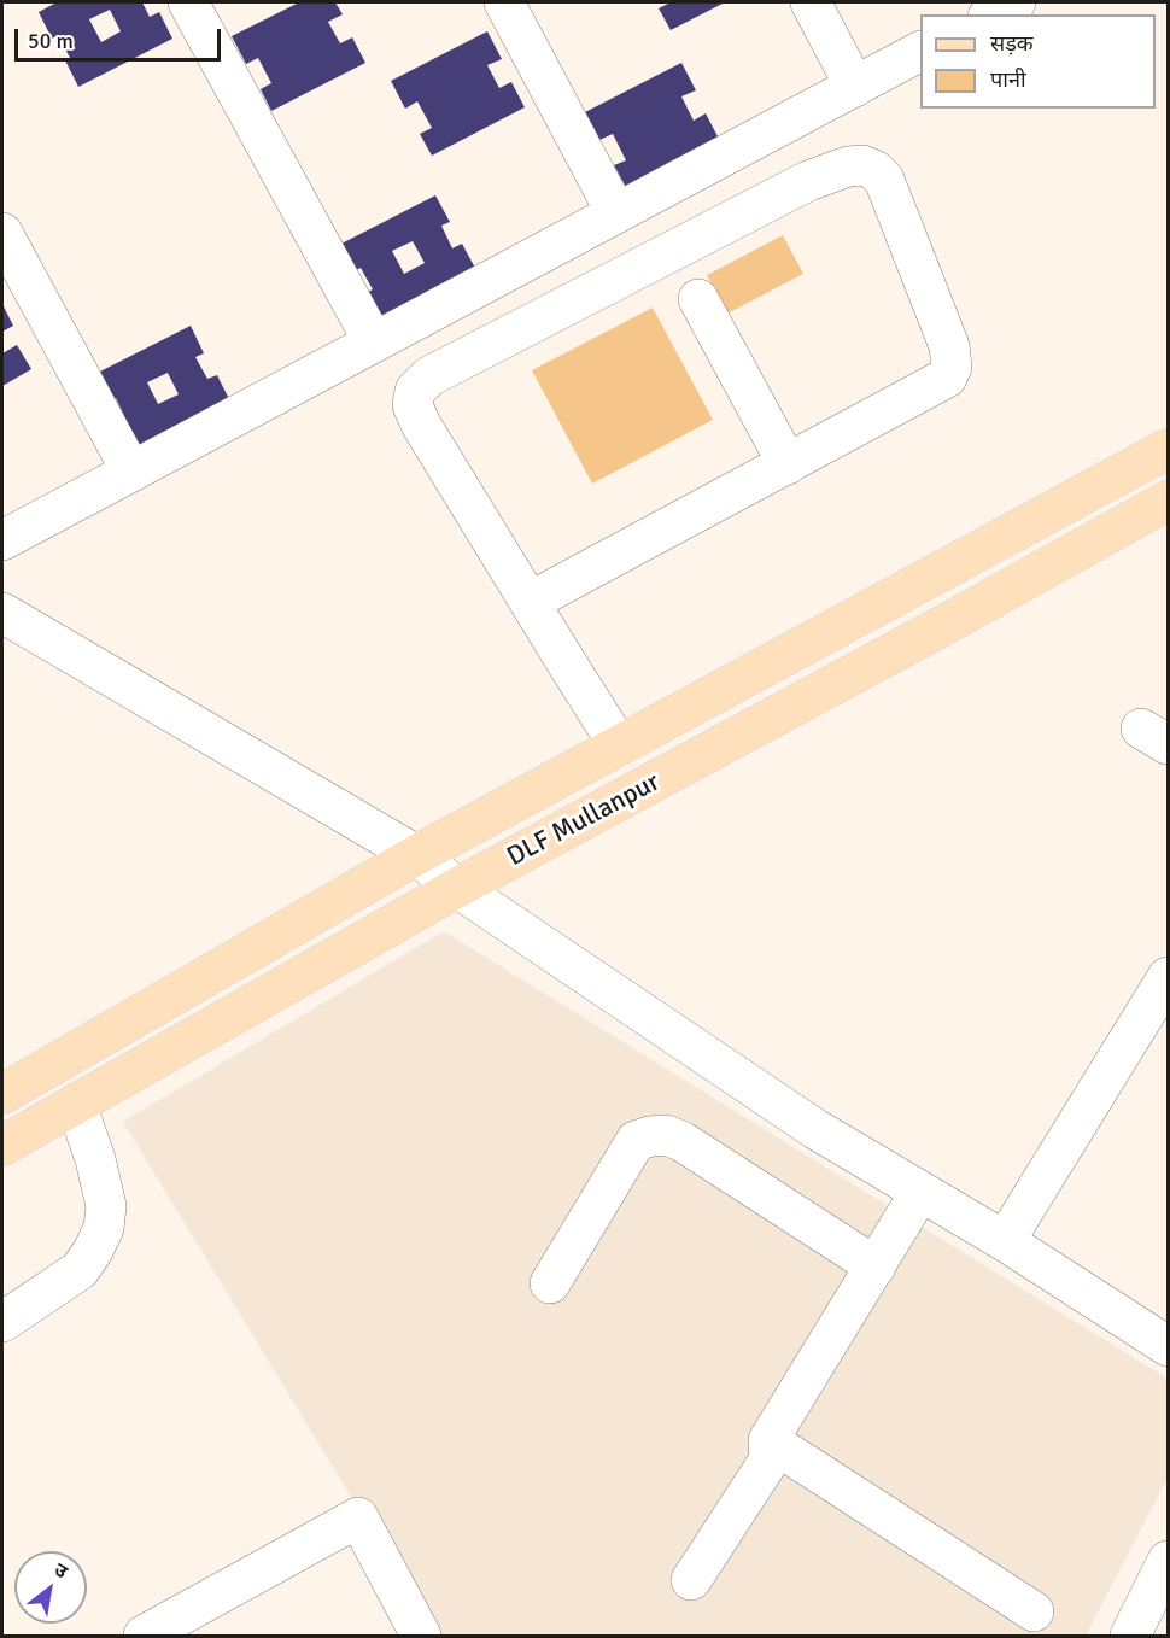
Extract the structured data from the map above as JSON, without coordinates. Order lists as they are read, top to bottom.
{
  "streets": {
    "main road": ["DLF Mullanpur"]
  },
  "legend": ["सड़क", "पानी"],
  "scale_bar": "50 m",
  "north": "top right"
}
